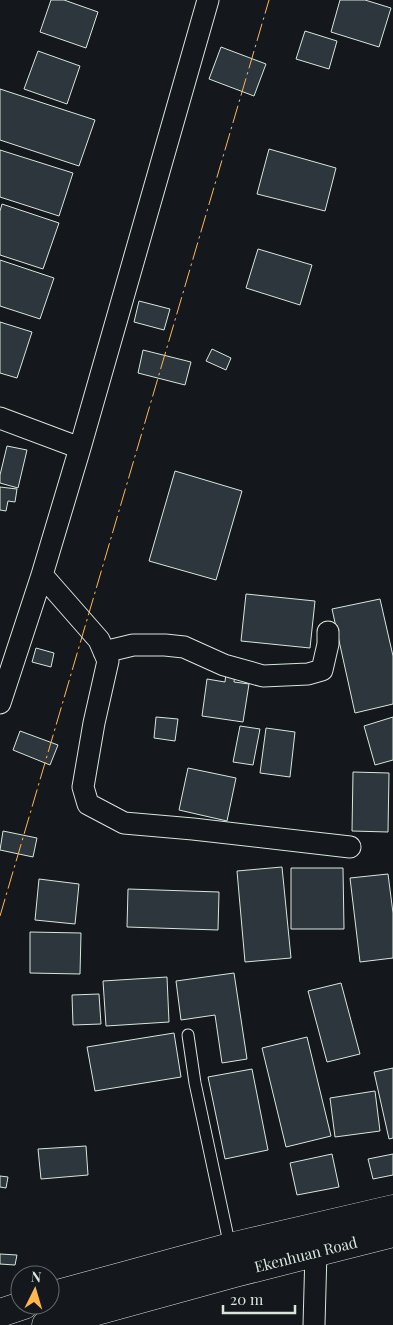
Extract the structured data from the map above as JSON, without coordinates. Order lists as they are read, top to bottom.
{
  "streets": {
    "main road": ["Ekenhuan Road"]
  },
  "scale_bar": "20 m",
  "north": "top"
}
